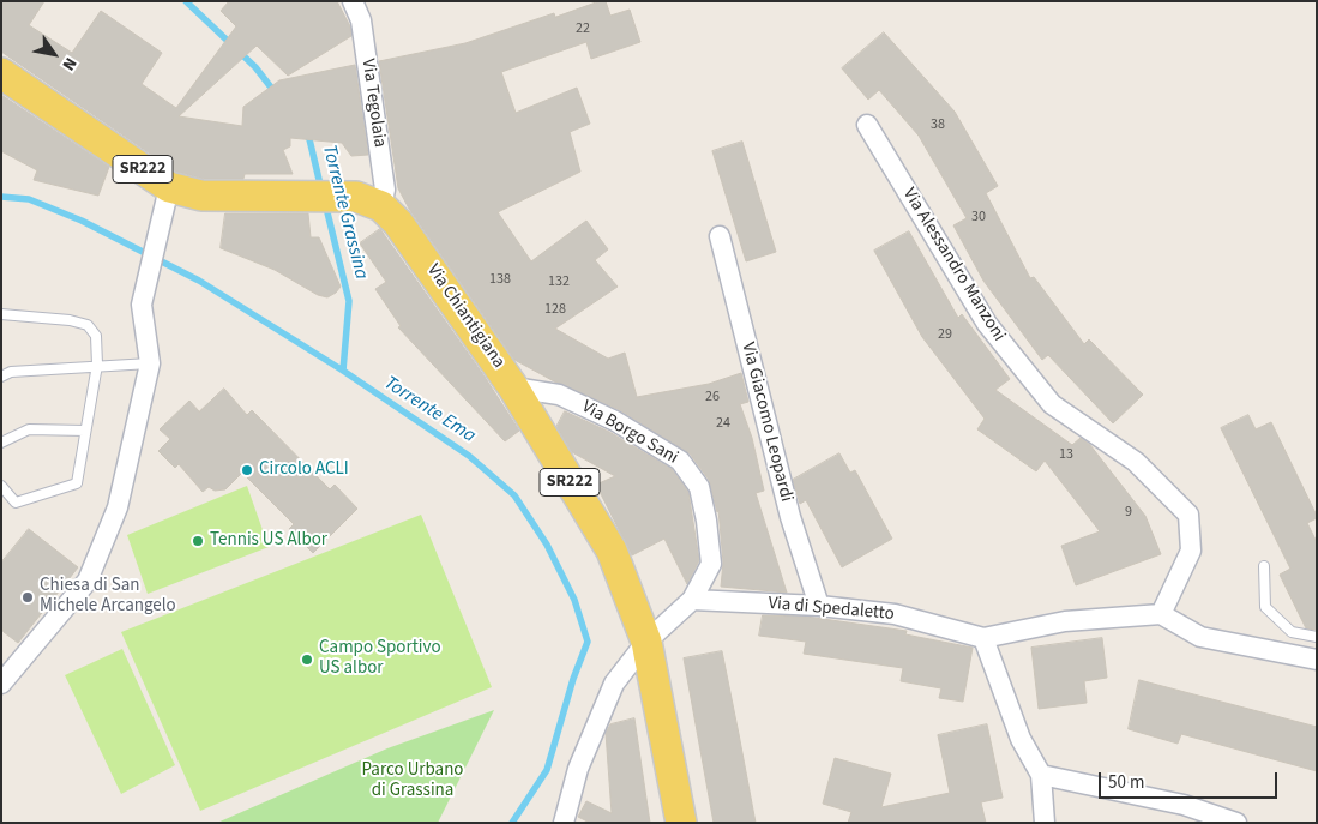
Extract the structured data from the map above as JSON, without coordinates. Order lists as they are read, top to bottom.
{
  "streets": {
    "main road": ["SR222", "Via Chiantigiana"],
    "street": [
      "Via Tegolaia",
      "Via Alessandro Manzoni",
      "Via Giacomo Leopardi",
      "Via Borgo Sani",
      "Via di Spedaletto"
    ]
  },
  "crossings": [
    ["Via Tegolaia", "SR222"],
    ["Via Tegolaia", "Via Chiantigiana"],
    ["SR222", "Via Chiantigiana"],
    ["Via Alessandro Manzoni", "Via di Spedaletto"],
    ["Via Chiantigiana", "Via Borgo Sani"],
    ["Via Giacomo Leopardi", "Via di Spedaletto"],
    ["Via Borgo Sani", "Via di Spedaletto"]
  ],
  "water": ["Torrente Grassina", "Torrente Ema"],
  "parks": ["Parco Urbano di Grassina"],
  "places": [
    "Circolo ACLI",
    "Tennis US Albor",
    "Chiesa di San Michele Arcangelo",
    "Campo Sportivo US albor"
  ],
  "house_numbers": [
    "22",
    "38",
    "30",
    "138",
    "132",
    "128",
    "29",
    "26",
    "24",
    "13",
    "9"
  ],
  "scale_bar": "50 m",
  "north": "bottom right"
}
